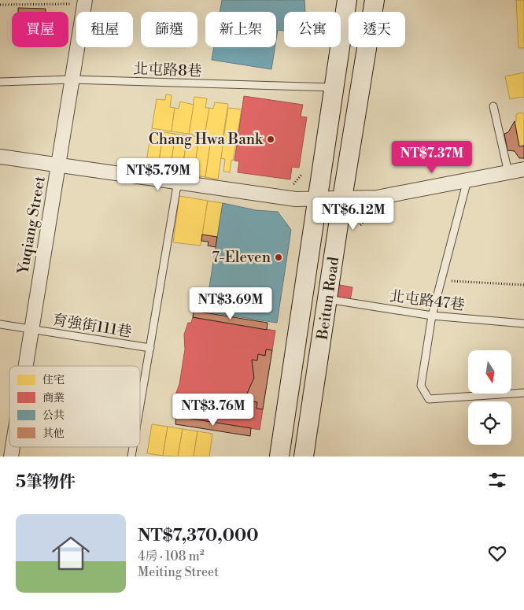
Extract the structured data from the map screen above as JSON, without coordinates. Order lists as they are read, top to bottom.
{
  "streets": {
    "main road": ["Beitun Road"],
    "street": ["Yuqiang Street"],
    "lane": ["北屯路8巷", "北屯路47巷", "育強街111巷"]
  },
  "crossings": [
    ["北屯路8巷", "Yuqiang Street"],
    ["北屯路8巷", "Beitun Road"],
    ["Yuqiang Street", "育強街111巷"],
    ["Beitun Road", "北屯路47巷"]
  ],
  "places": ["Chang Hwa Bank", "7-Eleven"],
  "legend": [
    "住宅",
    "商業",
    "公共",
    "其他"
  ],
  "north": "bottom",
  "page": {
    "chip": [
      "買屋",
      "租屋",
      "篩選",
      "新上架",
      "公寓",
      "透天"
    ],
    "price": [
      "NT$7.37M",
      "NT$5.79M",
      "NT$6.12M",
      "NT$3.69M",
      "NT$3.76M"
    ],
    "heading": "5筆物件",
    "list": [
      {
        "name": "NT$7,370,000",
        "note": "4房 · 108 m² · Meiting Street"
      }
    ]
  }
}
